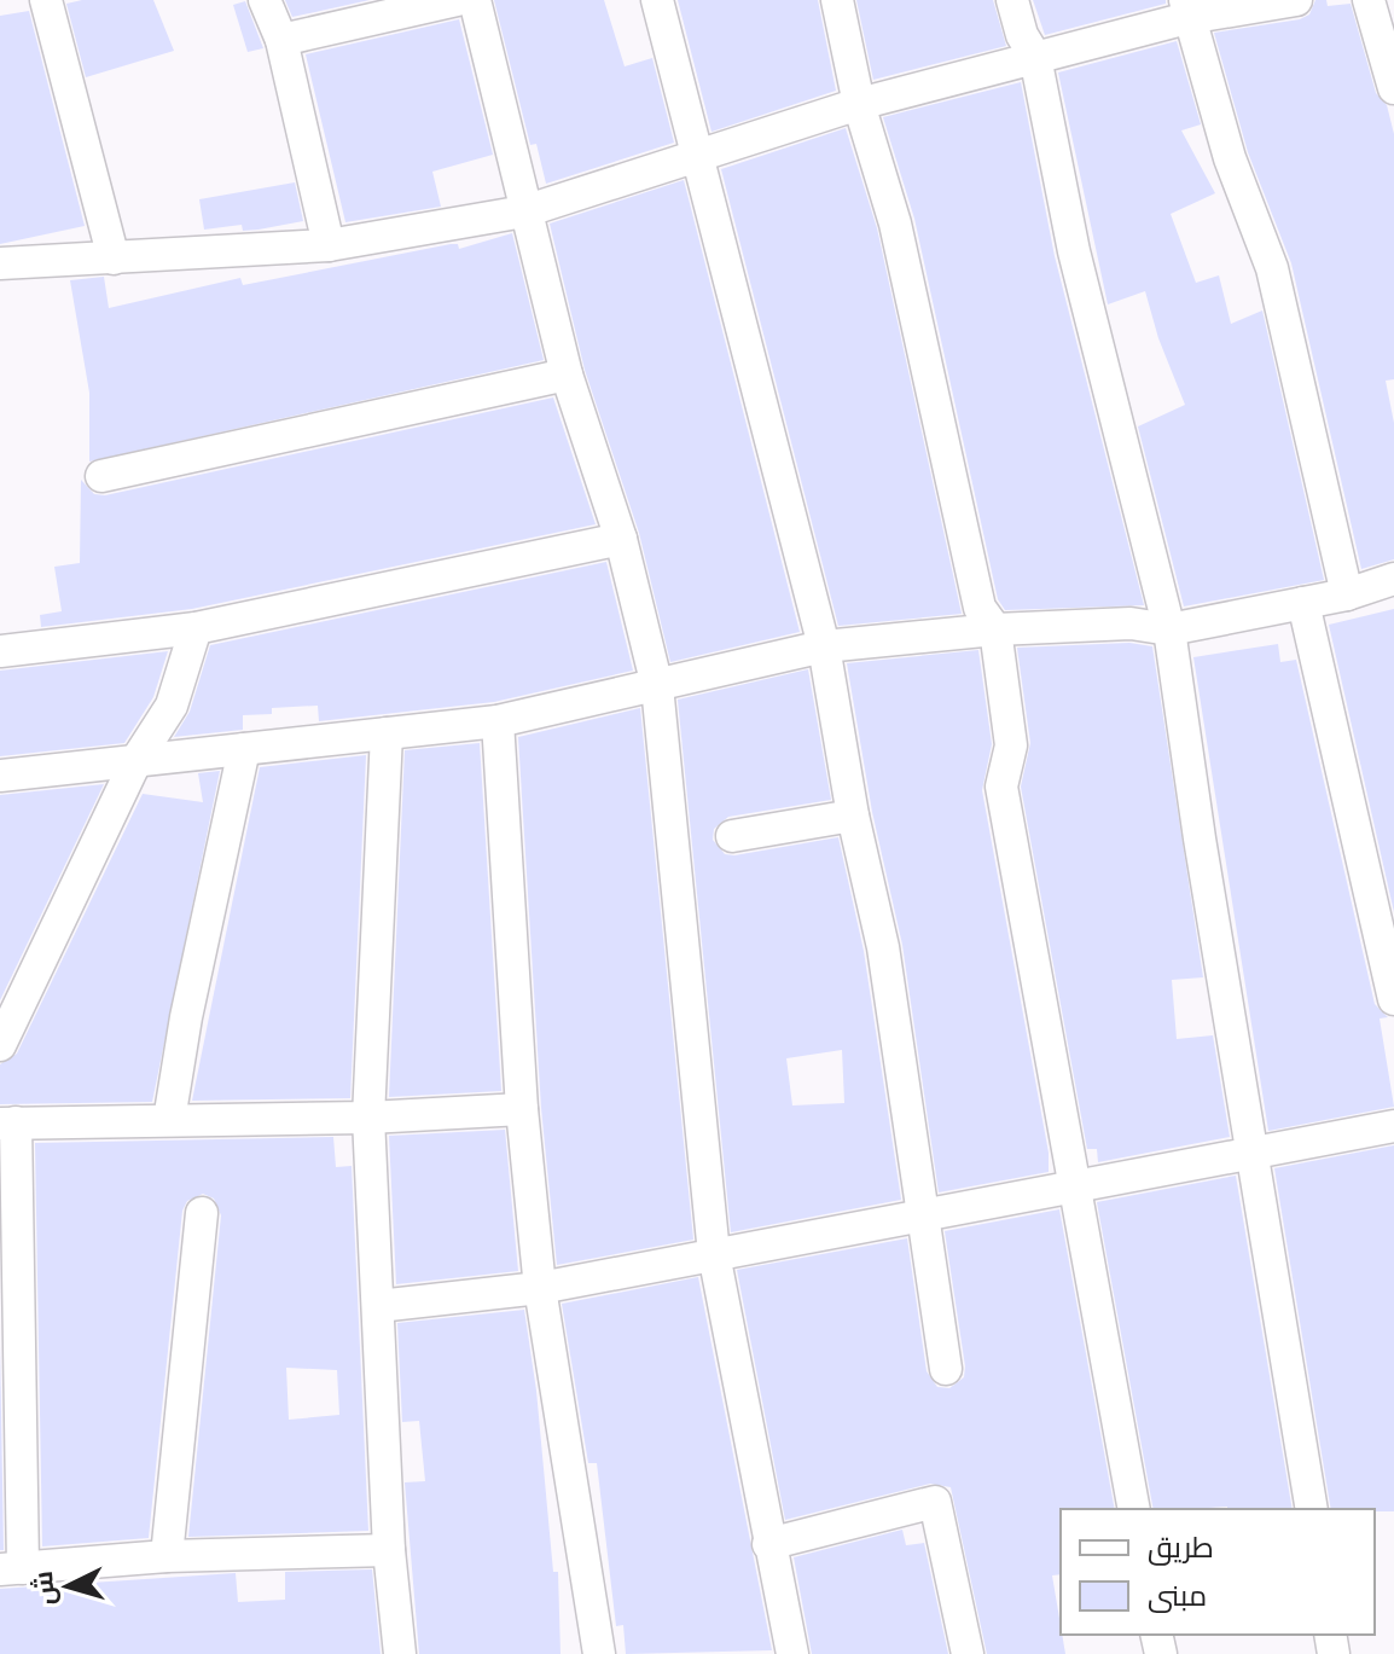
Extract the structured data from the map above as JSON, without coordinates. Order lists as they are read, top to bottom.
{
  "legend": ["طريق", "مبنى"],
  "north": "left"
}
